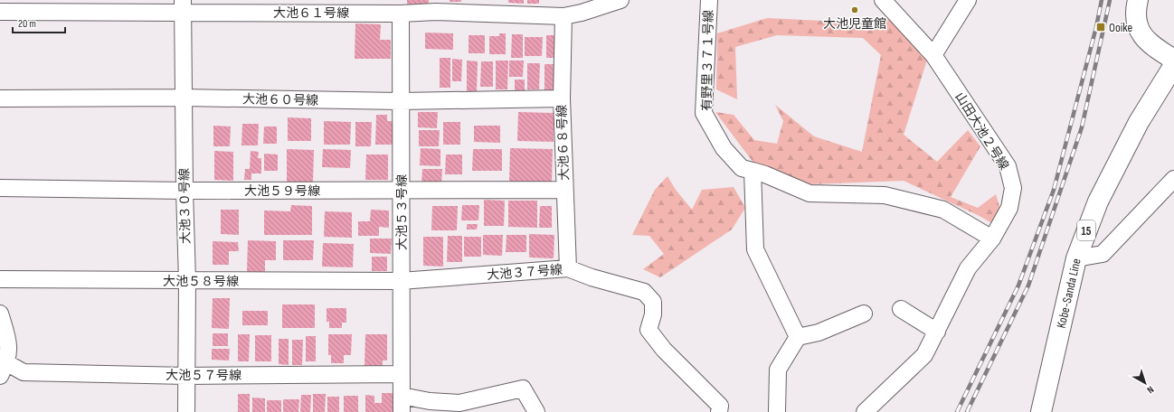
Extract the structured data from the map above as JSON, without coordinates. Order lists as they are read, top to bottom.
{
  "streets": {
    "main road": ["15", "Kobe-Sanda Line"],
    "street": [
      "大池６１号線",
      "有野里３７１号線",
      "大池６０号線",
      "山田大池２号線",
      "大池６８号線",
      "大池５９号線",
      "大池３０号線",
      "大池５３号線",
      "大池３７号線",
      "大池５８号線",
      "大池５７号線"
    ]
  },
  "crossings": [
    ["大池６１号線", "大池６８号線"],
    ["大池６１号線", "大池３０号線"],
    ["大池６１号線", "大池５３号線"],
    ["有野里３７１号線", "山田大池２号線"],
    ["大池６０号線", "大池６８号線"],
    ["大池６０号線", "大池３０号線"],
    ["大池６０号線", "大池５３号線"],
    ["大池６８号線", "大池５９号線"],
    ["大池６８号線", "大池３７号線"],
    ["大池５９号線", "大池３０号線"],
    ["大池５９号線", "大池５３号線"],
    ["大池３０号線", "大池５８号線"],
    ["大池３０号線", "大池５７号線"],
    ["大池５３号線", "大池３７号線"],
    ["大池５３号線", "大池５８号線"],
    ["大池５３号線", "大池５７号線"],
    ["大池３７号線", "大池５８号線"]
  ],
  "places": {
    "other": ["大池児童館"],
    "transit": ["Ooike"]
  },
  "scale_bar": "20 m",
  "north": "bottom right"
}
